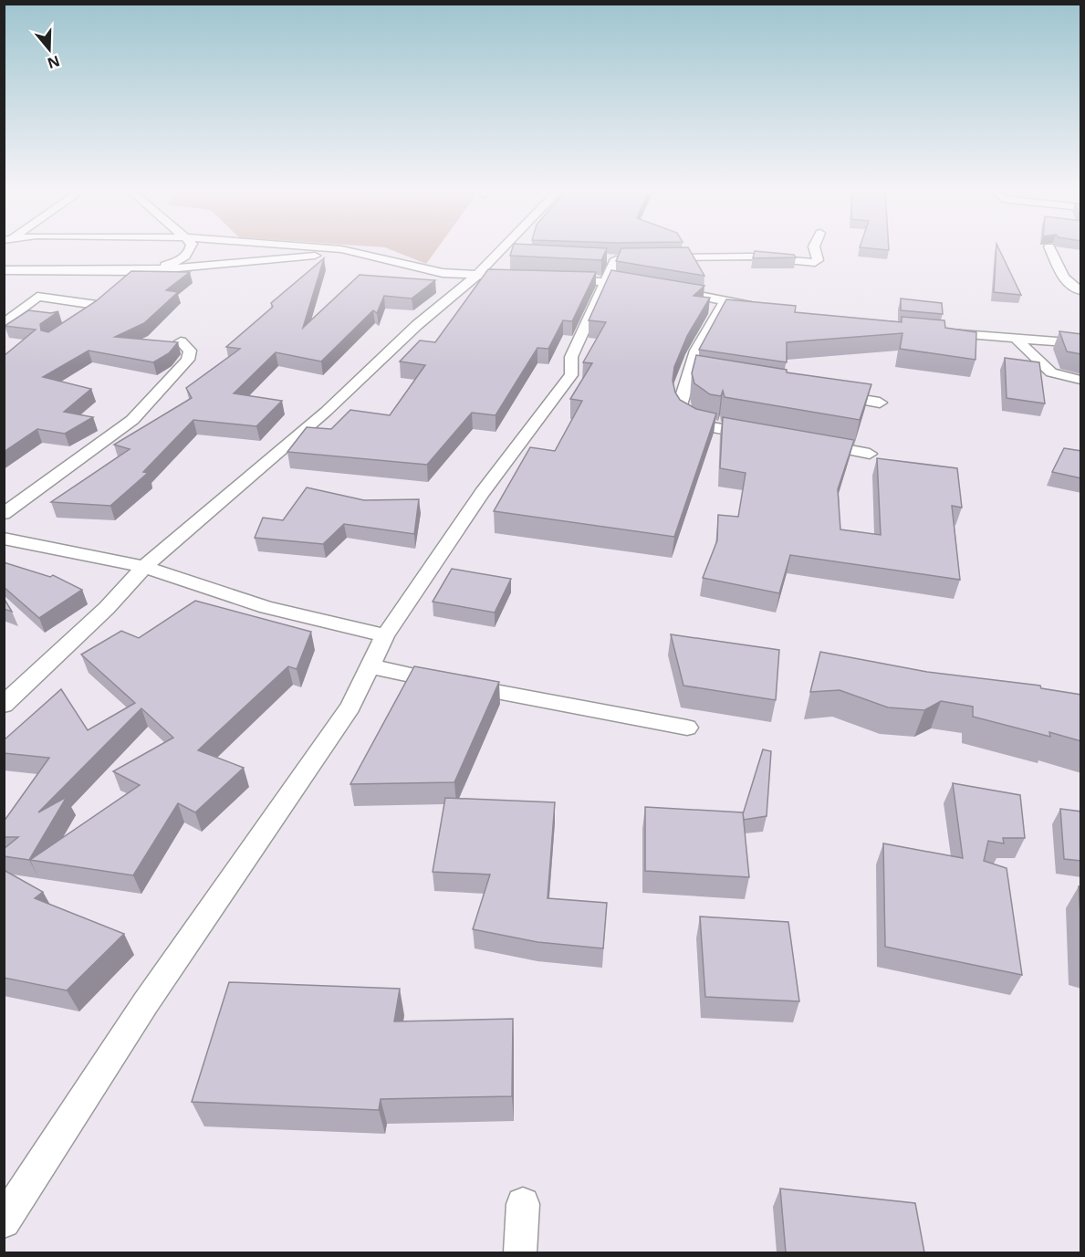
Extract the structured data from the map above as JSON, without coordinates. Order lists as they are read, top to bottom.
{
  "north": "bottom"
}
